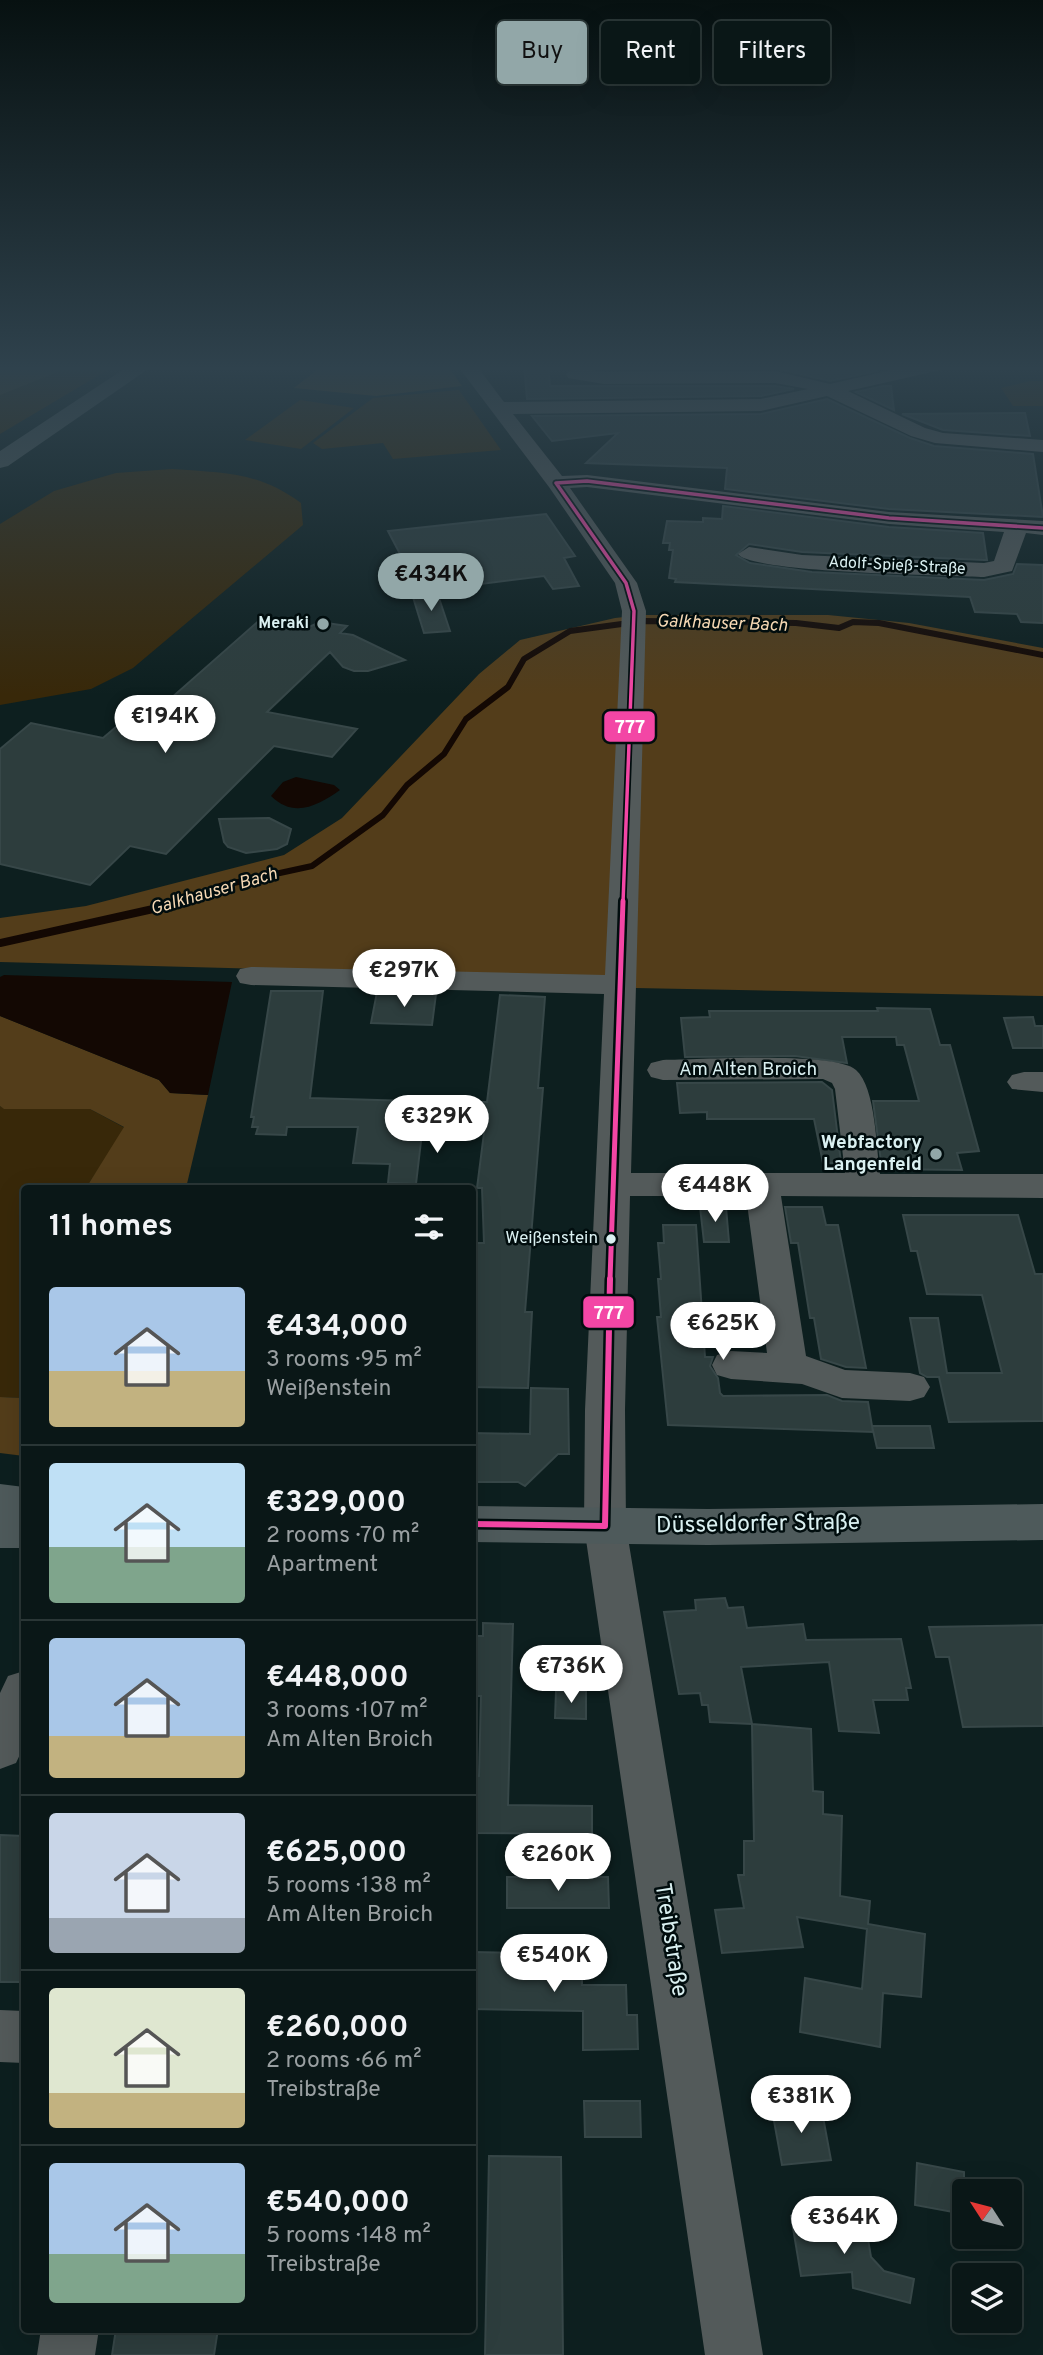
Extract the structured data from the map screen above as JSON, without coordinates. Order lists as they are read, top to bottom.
{
  "streets": {
    "main road": ["Düsseldorfer Straße"],
    "street": ["Adolf-Spieß-Straße", "Am Alten Broich", "Treibstraße"]
  },
  "crossings": [
    ["Düsseldorfer Straße", "Treibstraße"]
  ],
  "water": ["Galkhauser Bach"],
  "places": ["Meraki", "Webfactory Langenfeld", "Weißenstein"],
  "lines": ["transit line 777"],
  "north": "top left",
  "page": {
    "chip": ["Buy", "Rent", "Filters"],
    "price": [
      "€434K",
      "€194K",
      "€297K",
      "€329K",
      "€448K",
      "€625K",
      "€736K",
      "€260K",
      "€540K",
      "€381K",
      "€364K"
    ],
    "heading": "11 homes",
    "list": [
      {
        "name": "€434,000",
        "note": "3 rooms · 95 m² · Weißenstein"
      },
      {
        "name": "€329,000",
        "note": "2 rooms · 70 m² · Apartment"
      },
      {
        "name": "€448,000",
        "note": "3 rooms · 107 m² · Am Alten Broich"
      },
      {
        "name": "€625,000",
        "note": "5 rooms · 138 m² · Am Alten Broich"
      },
      {
        "name": "€260,000",
        "note": "2 rooms · 66 m² · Treibstraße"
      },
      {
        "name": "€540,000",
        "note": "5 rooms · 148 m² · Treibstraße"
      }
    ]
  }
}
